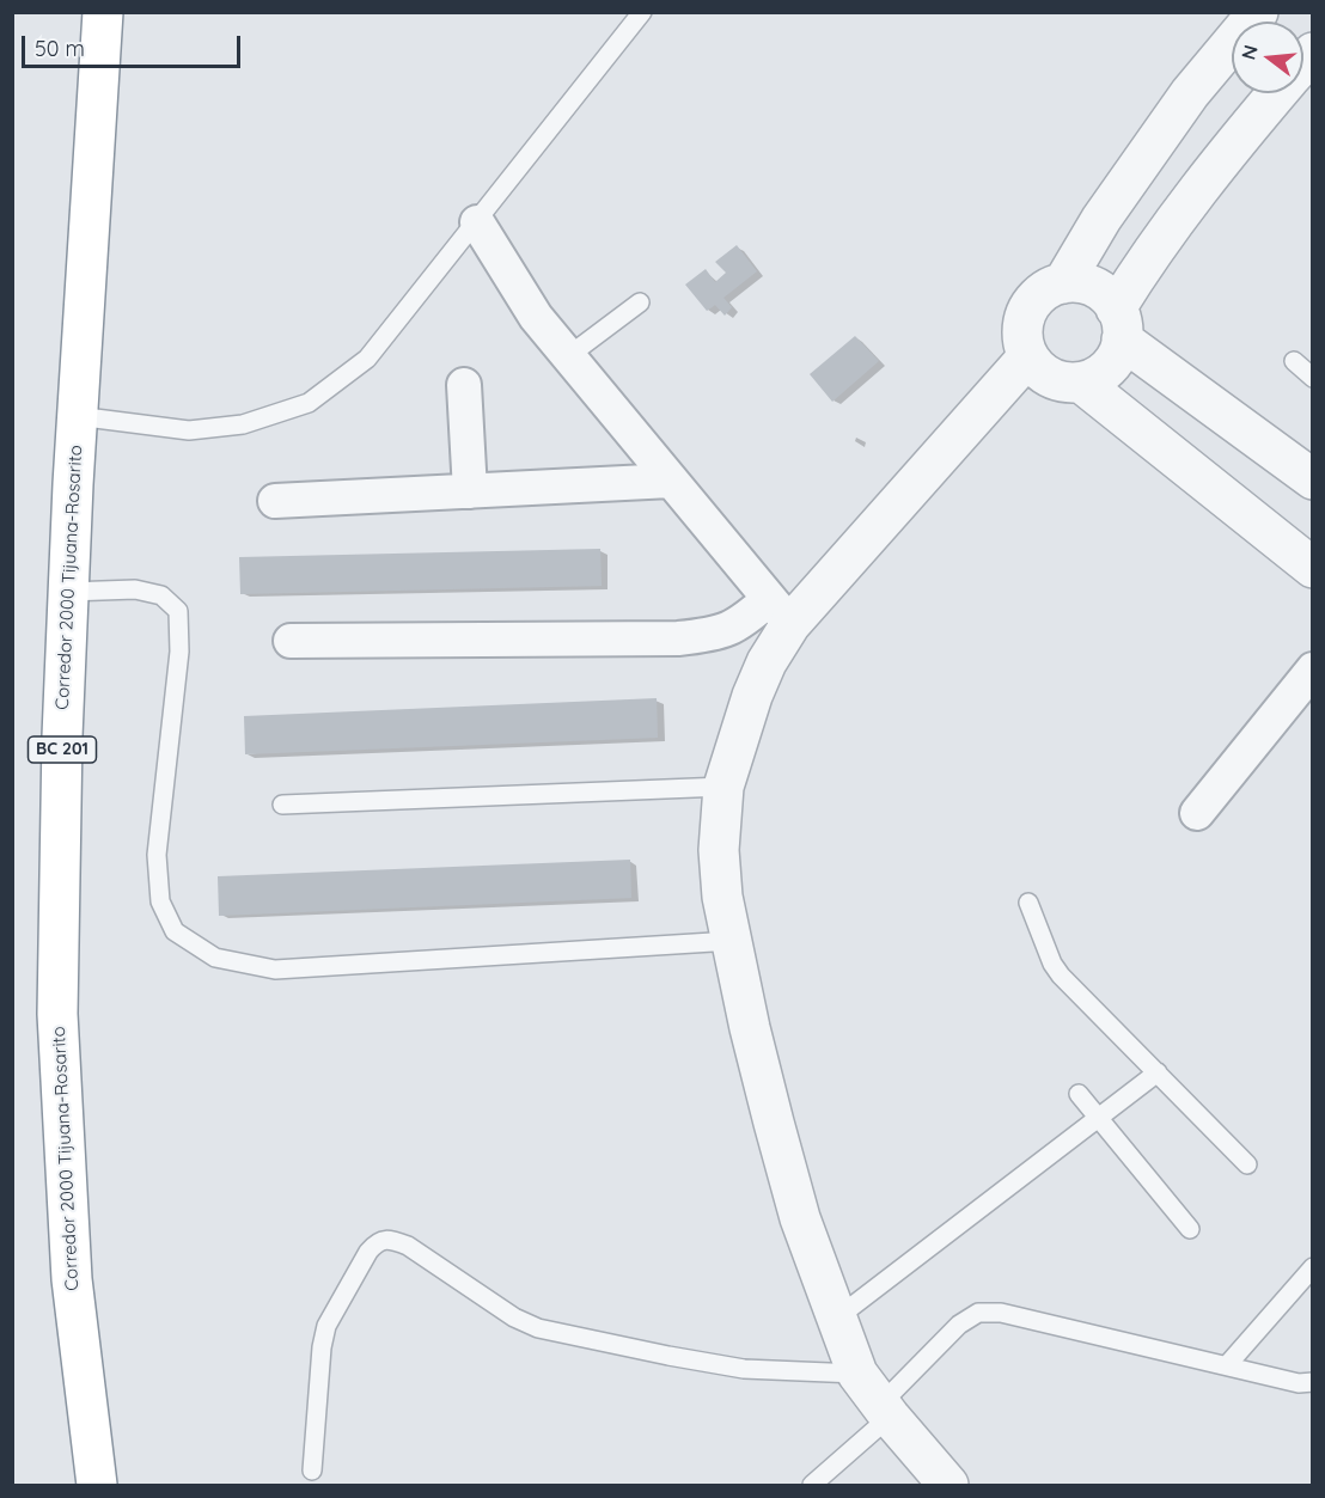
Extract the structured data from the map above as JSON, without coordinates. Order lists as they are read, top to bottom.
{
  "streets": {
    "highway": ["Corredor 2000 Tijuana-Rosarito", "BC 201"]
  },
  "scale_bar": "50 m",
  "north": "left"
}
